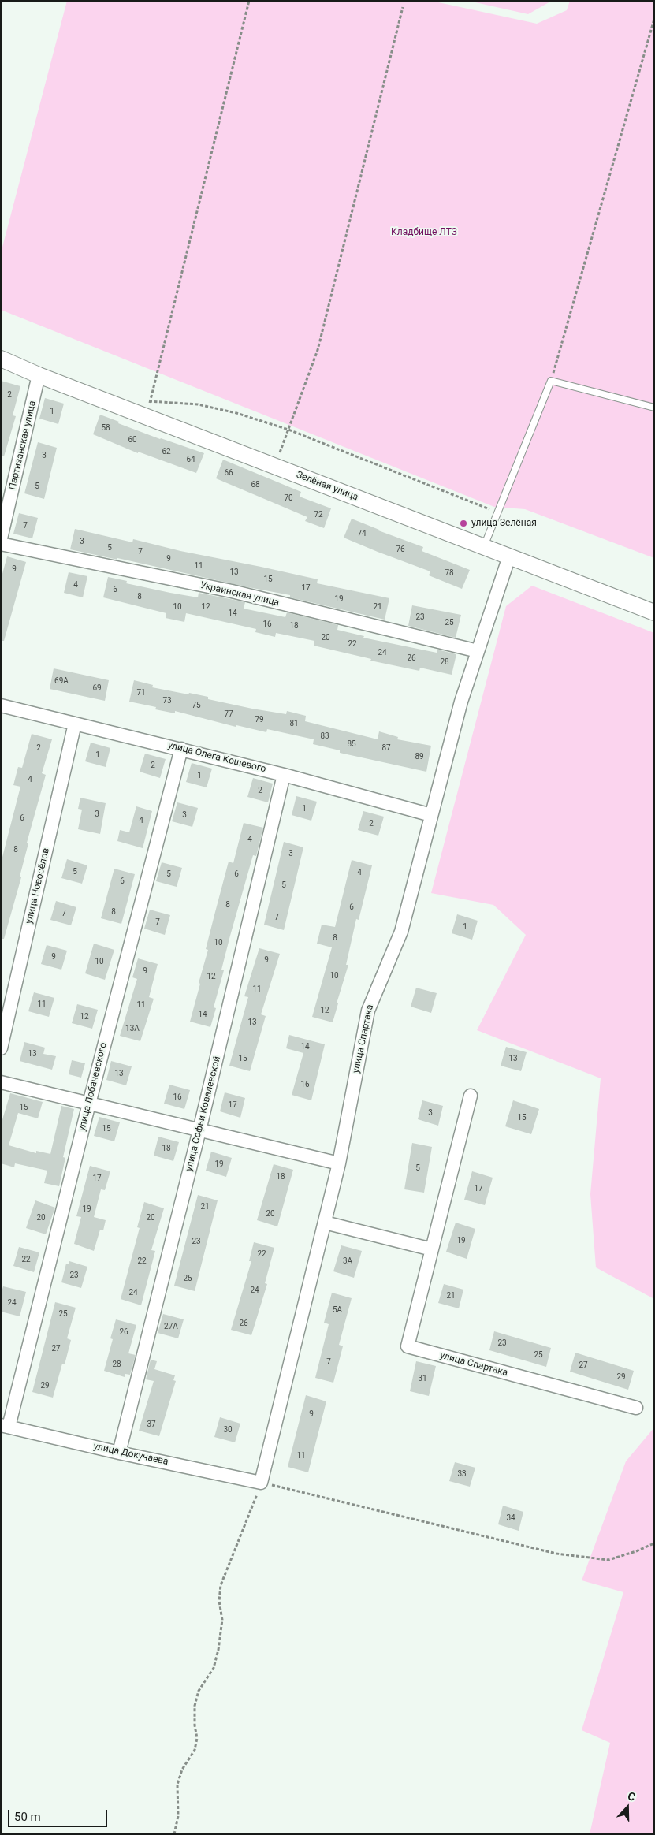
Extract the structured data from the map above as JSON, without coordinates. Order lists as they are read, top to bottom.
{
  "streets": {
    "street": [
      "Партизанская улица",
      "Зелёная улица",
      "Украинская улица",
      "улица Олега Кошевого",
      "улица Новосёлов",
      "улица Спартака",
      "улица Лобачевского",
      "улица Софьи Ковалевской",
      "улица Докучаева"
    ]
  },
  "crossings": [
    ["Партизанская улица", "Зелёная улица"],
    ["Зелёная улица", "улица Спартака"],
    ["Украинская улица", "улица Спартака"],
    ["улица Олега Кошевого", "улица Новосёлов"],
    ["улица Олега Кошевого", "улица Спартака"],
    ["улица Олега Кошевого", "улица Лобачевского"],
    ["улица Олега Кошевого", "улица Софьи Ковалевской"],
    ["улица Спартака", "улица Докучаева"],
    ["улица Лобачевского", "улица Докучаева"],
    ["улица Софьи Ковалевской", "улица Докучаева"]
  ],
  "parks": ["Кладбище ЛТЗ"],
  "places": ["улица Зелёная"],
  "house_numbers": [
    "2",
    "1",
    "58",
    "60",
    "62",
    "3",
    "64",
    "66",
    "68",
    "5",
    "70",
    "72",
    "7",
    "74",
    "3",
    "5",
    "76",
    "7",
    "9",
    "11",
    "9",
    "13",
    "78",
    "15",
    "4",
    "17",
    "6",
    "8",
    "19",
    "10",
    "12",
    "21",
    "14",
    "23",
    "25",
    "16",
    "18",
    "20",
    "22",
    "24",
    "26",
    "28",
    "69А",
    "69",
    "71",
    "73",
    "75",
    "77",
    "79",
    "81",
    "83",
    "85",
    "2",
    "87",
    "1",
    "89",
    "2",
    "1",
    "4",
    "2",
    "1",
    "3",
    "3",
    "6",
    "4",
    "2",
    "4",
    "8",
    "3",
    "5",
    "4",
    "5",
    "6",
    "6",
    "5",
    "8",
    "6",
    "8",
    "7",
    "7",
    "7",
    "1",
    "8",
    "10",
    "9",
    "9",
    "10",
    "9",
    "10",
    "12",
    "11",
    "11",
    "11",
    "12",
    "14",
    "12",
    "13",
    "13А",
    "14",
    "13",
    "15",
    "13",
    "13",
    "16",
    "16",
    "17",
    "15",
    "3",
    "15",
    "15",
    "18",
    "19",
    "5",
    "18",
    "17",
    "17",
    "21",
    "19",
    "20",
    "20",
    "20",
    "19",
    "23",
    "22",
    "22",
    "22",
    "3А",
    "23",
    "25",
    "24",
    "24",
    "21",
    "24",
    "5А",
    "25",
    "26",
    "27А",
    "26",
    "23",
    "27",
    "25",
    "7",
    "28",
    "27",
    "29",
    "31",
    "29",
    "9",
    "37",
    "30",
    "11",
    "33",
    "34"
  ],
  "scale_bar": "50 m",
  "north": "top"
}
